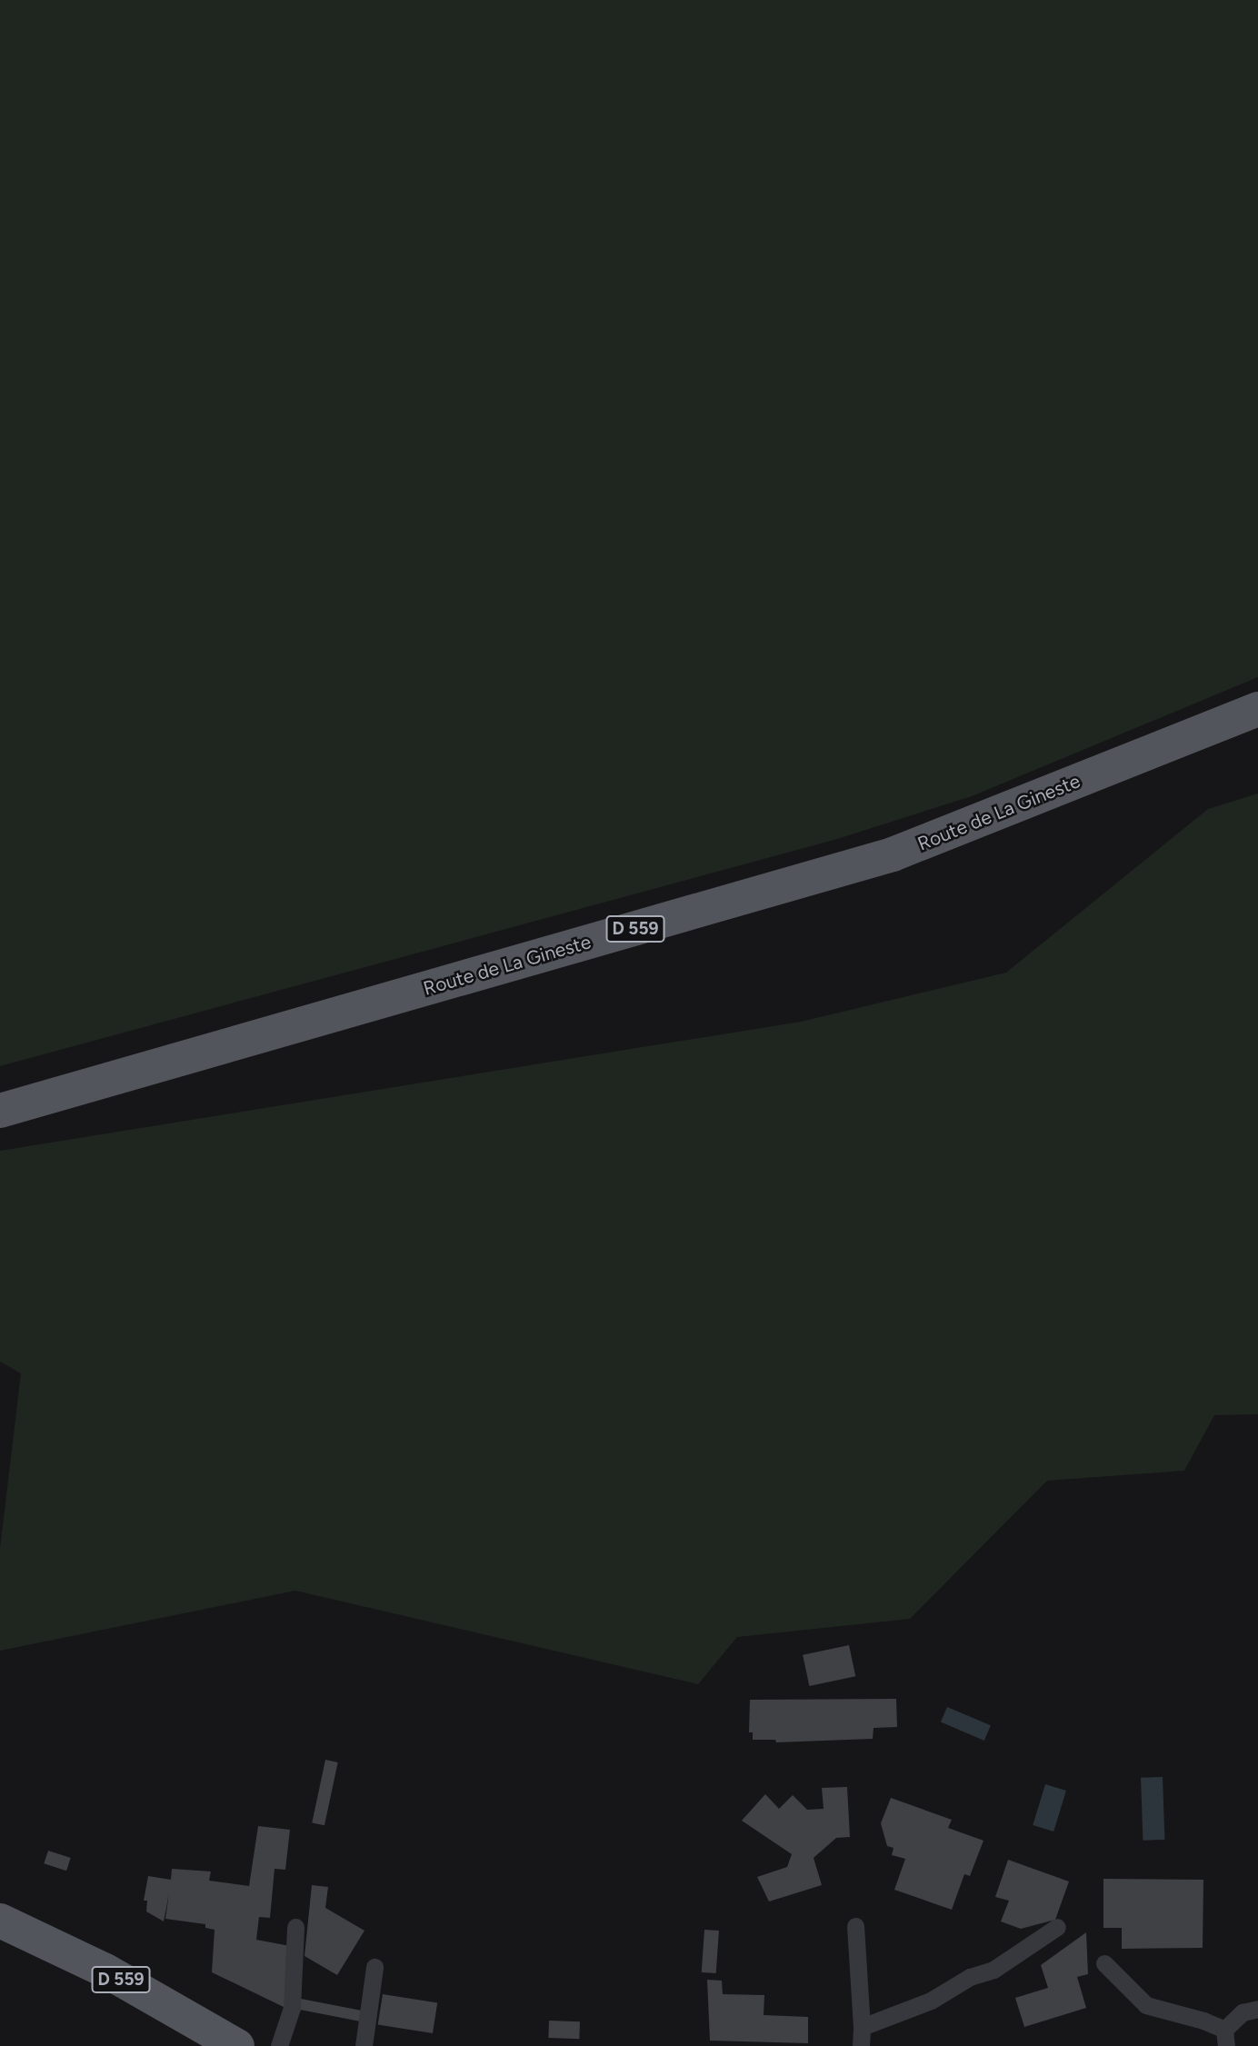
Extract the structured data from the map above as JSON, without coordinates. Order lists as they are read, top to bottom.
{
  "streets": {
    "main road": ["Route de La Gineste", "D 559"]
  }
}
